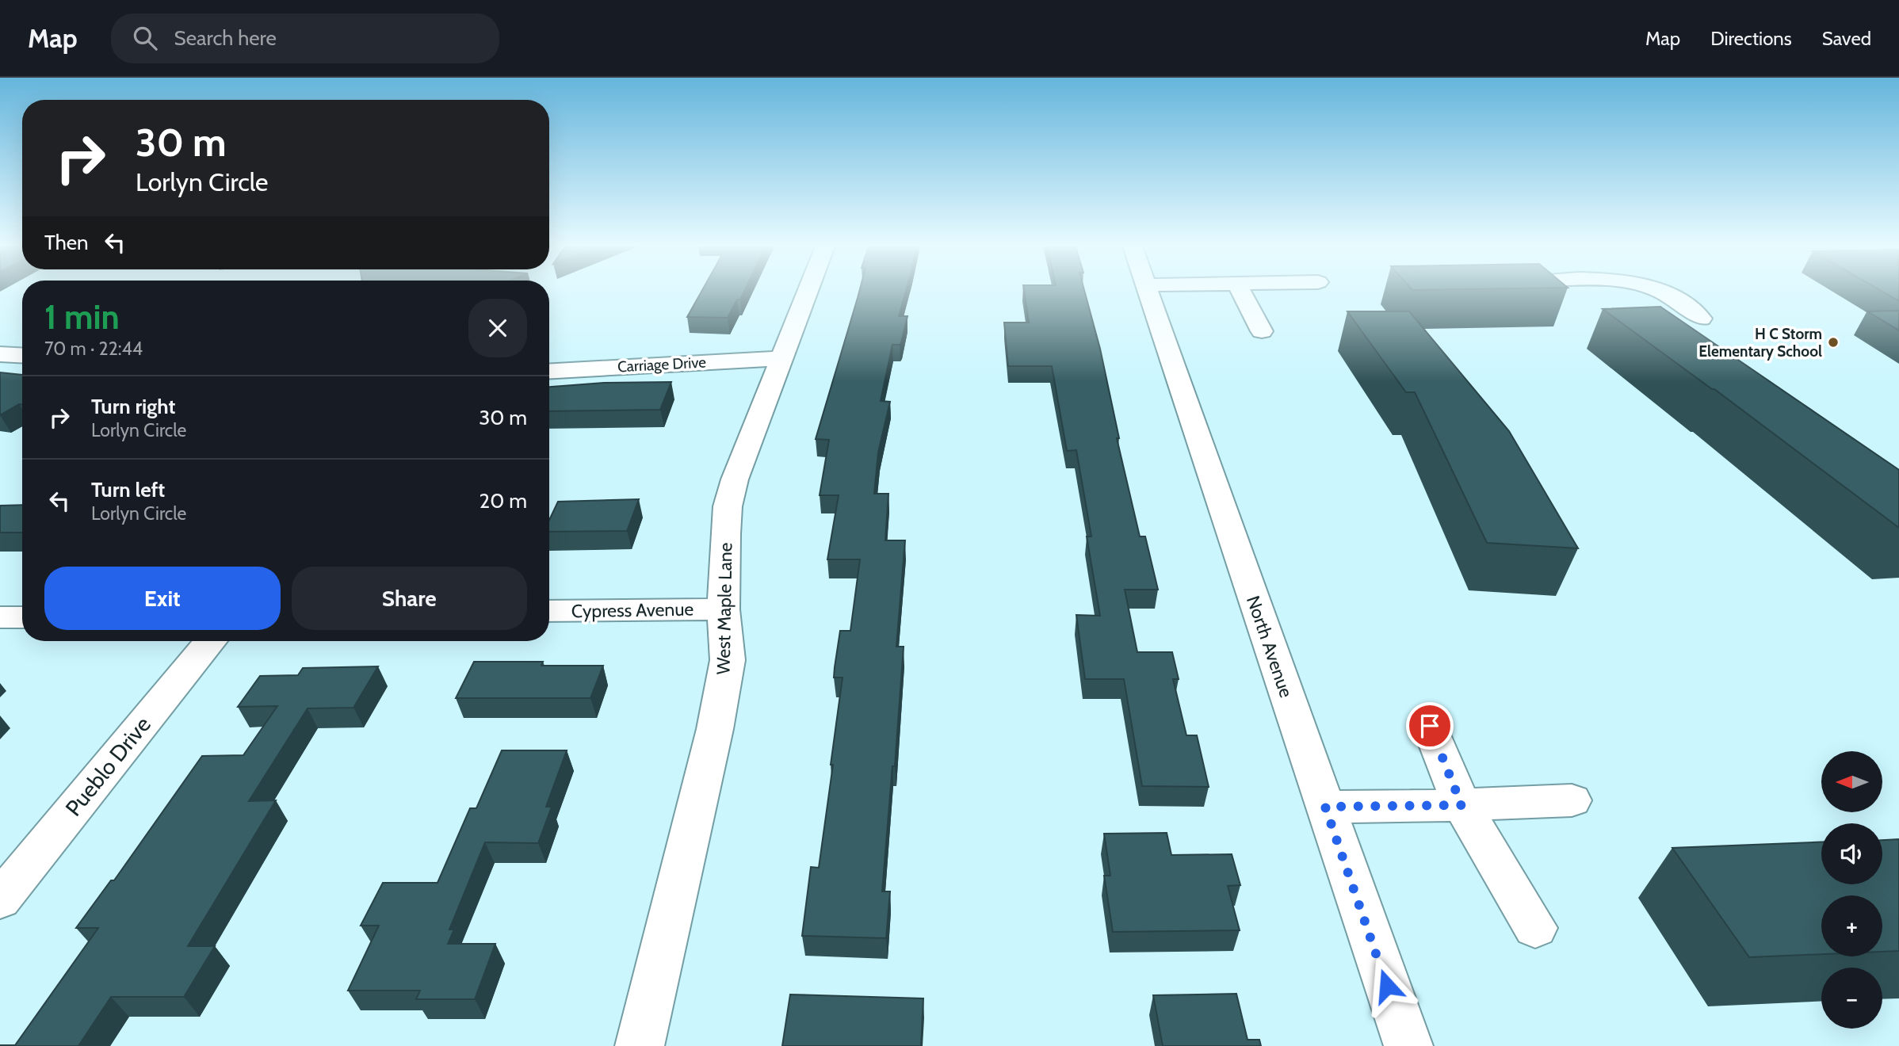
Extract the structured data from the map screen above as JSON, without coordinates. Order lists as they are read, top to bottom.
{
  "streets": {
    "street": [
      "Carriage Drive",
      "West Maple Lane",
      "Cypress Avenue",
      "North Avenue",
      "Pueblo Drive"
    ]
  },
  "crossings": [
    ["Carriage Drive", "West Maple Lane"],
    ["West Maple Lane", "Cypress Avenue"]
  ],
  "places": ["H C Storm Elementary School"],
  "north": "left",
  "page": {
    "header": "Map",
    "search": "Search here",
    "nav": ["Map", "Directions", "Saved"],
    "turn": ["30 m", "Lorlyn Circle"],
    "then": "Then",
    "heading": ["1 min", "70 m · 22:44"],
    "list": [
      {
        "name": "Turn right",
        "note": "Lorlyn Circle",
        "value": "30 m"
      },
      {
        "name": "Turn left",
        "note": "Lorlyn Circle",
        "value": "20 m"
      }
    ],
    "buttons": ["Exit", "Share"],
    "map_buttons": ["+", "−"]
  }
}
